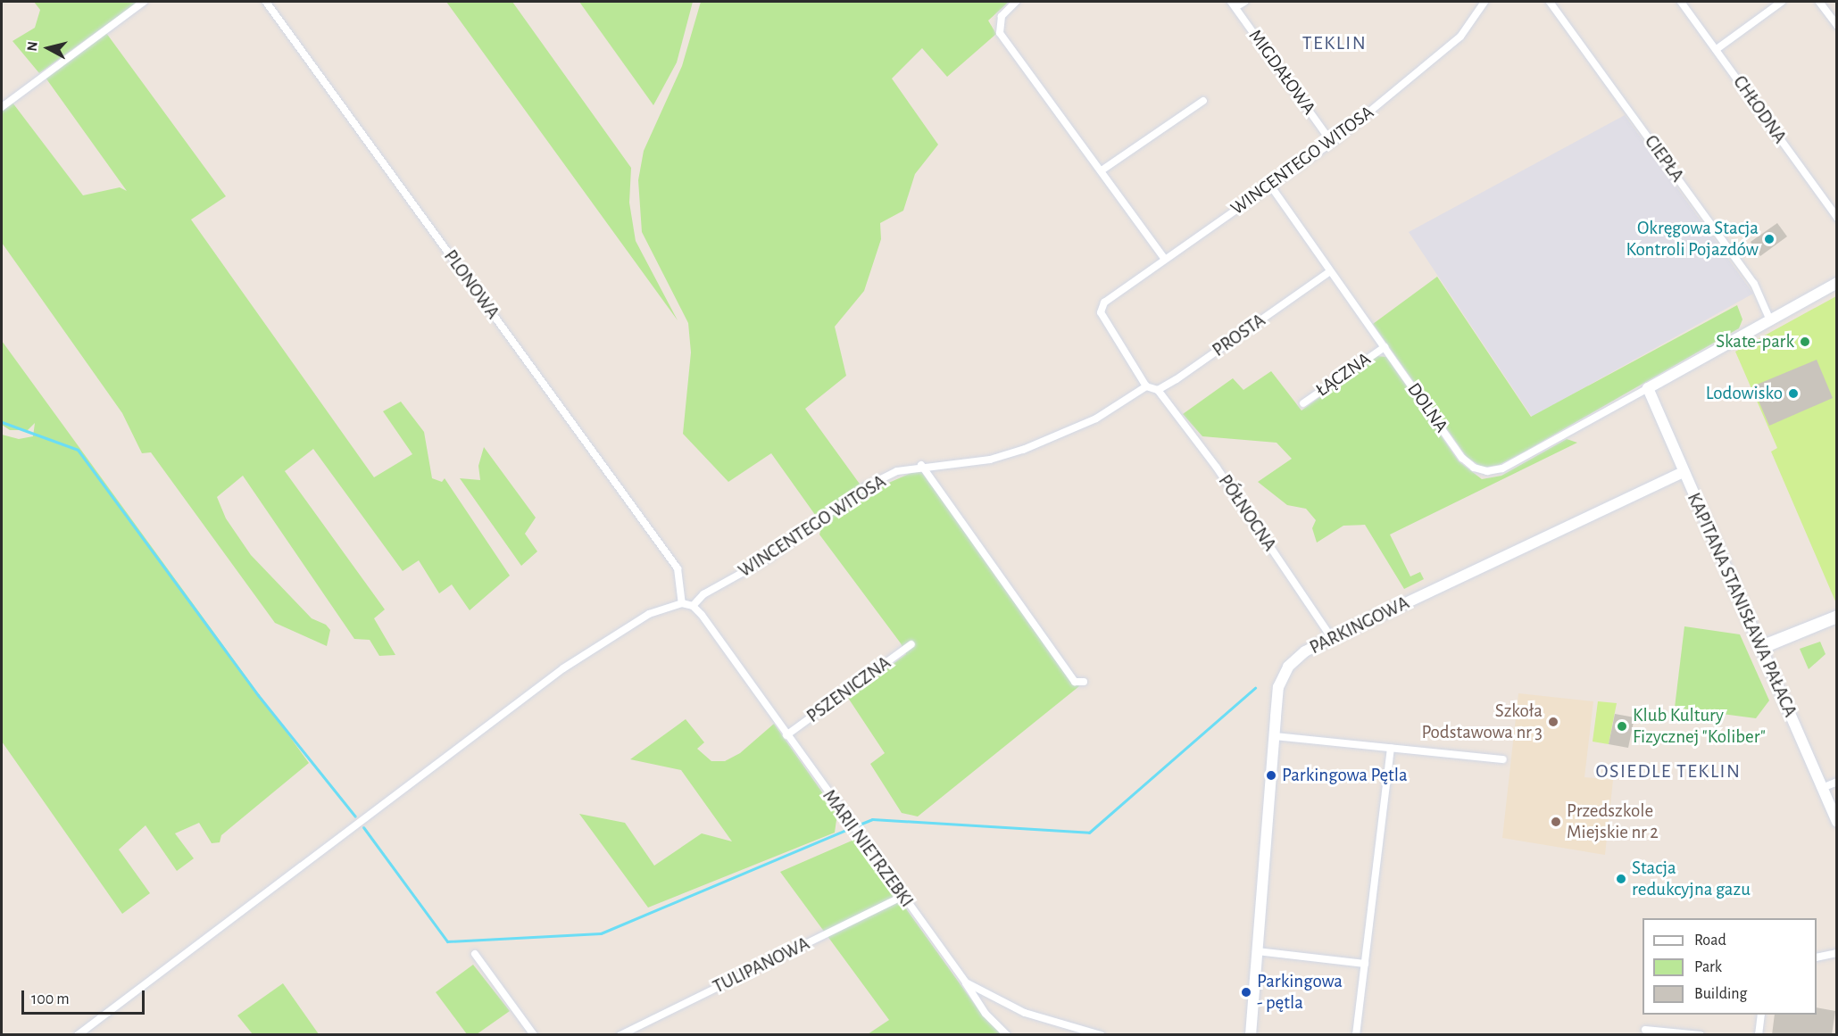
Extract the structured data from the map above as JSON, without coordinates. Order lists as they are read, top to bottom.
{
  "streets": {
    "street": [
      "MIGDAŁOWA",
      "CHŁODNA",
      "CIEPŁA",
      "WINCENTEGO WITOSA",
      "PLONOWA",
      "PROSTA",
      "ŁĄCZNA",
      "DOLNA",
      "PÓŁNOCNA",
      "KAPITANA STANISŁAWA PAŁACA",
      "PARKINGOWA",
      "PSZENICZNA",
      "MARII NIETRZEBKI",
      "TULIPANOWA"
    ]
  },
  "crossings": [
    ["MIGDAŁOWA", "WINCENTEGO WITOSA"],
    ["WINCENTEGO WITOSA", "DOLNA"],
    ["WINCENTEGO WITOSA", "MARII NIETRZEBKI"],
    ["PROSTA", "DOLNA"],
    ["PROSTA", "PÓŁNOCNA"],
    ["ŁĄCZNA", "DOLNA"],
    ["DOLNA", "KAPITANA STANISŁAWA PAŁACA"],
    ["PÓŁNOCNA", "PARKINGOWA"],
    ["KAPITANA STANISŁAWA PAŁACA", "PARKINGOWA"],
    ["PSZENICZNA", "MARII NIETRZEBKI"],
    ["MARII NIETRZEBKI", "TULIPANOWA"]
  ],
  "districts": ["TEKLIN", "OSIEDLE TEKLIN"],
  "places": [
    "Okręgowa Stacja Kontroli Pojazdów",
    "Skate-park",
    "Lodowisko",
    "Szkoła Podstawowa nr 3",
    "Klub Kultury Fizycznej \"Koliber\"",
    "Parkingowa Pętla",
    "Przedszkole Miejskie nr 2",
    "Stacja redukcyjna gazu",
    "Parkingowa - pętla"
  ],
  "legend": ["Road", "Park", "Building"],
  "scale_bar": "100 m",
  "north": "left"
}
